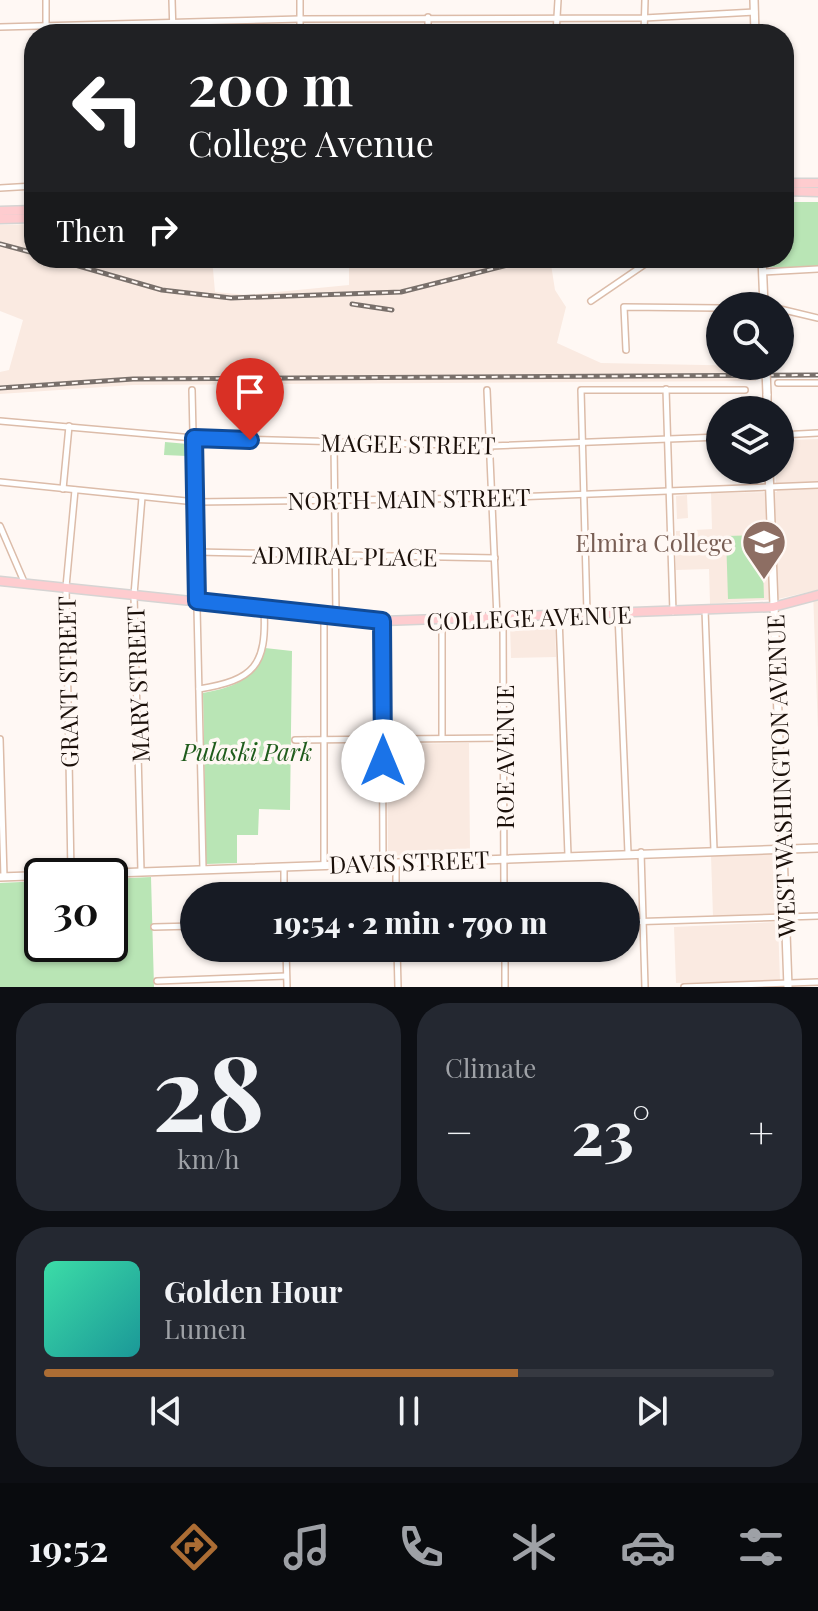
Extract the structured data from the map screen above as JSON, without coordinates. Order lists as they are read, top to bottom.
{
  "streets": {
    "main road": ["COLLEGE AVENUE"],
    "street": [
      "MAGEE STREET",
      "NORTH MAIN STREET",
      "ADMIRAL PLACE",
      "GRANT STREET",
      "MARY STREET",
      "ROE AVENUE",
      "WEST WASHINGTON AVENUE",
      "DAVIS STREET"
    ]
  },
  "crossings": [
    ["MAGEE STREET", "ROE AVENUE"],
    ["NORTH MAIN STREET", "GRANT STREET"],
    ["NORTH MAIN STREET", "MARY STREET"],
    ["NORTH MAIN STREET", "ROE AVENUE"],
    ["NORTH MAIN STREET", "WEST WASHINGTON AVENUE"],
    ["ADMIRAL PLACE", "ROE AVENUE"],
    ["COLLEGE AVENUE", "GRANT STREET"],
    ["COLLEGE AVENUE", "MARY STREET"],
    ["COLLEGE AVENUE", "ROE AVENUE"],
    ["COLLEGE AVENUE", "WEST WASHINGTON AVENUE"],
    ["MARY STREET", "DAVIS STREET"],
    ["ROE AVENUE", "DAVIS STREET"],
    ["WEST WASHINGTON AVENUE", "DAVIS STREET"]
  ],
  "parks": ["Pulaski Park"],
  "places": {
    "school or university": ["Elmira College"]
  },
  "page": {
    "turn": ["200 m", "College Avenue"],
    "then": "Then",
    "limit": "30",
    "trip": "19:54 · 2 min · 790 m",
    "tile": [
      ["28", "km/h"],
      "Climate"
    ],
    "heat": ["−", "23°", "+"],
    "song": ["Golden Hour", "Lumen"],
    "tabs": "19:52"
  }
}
